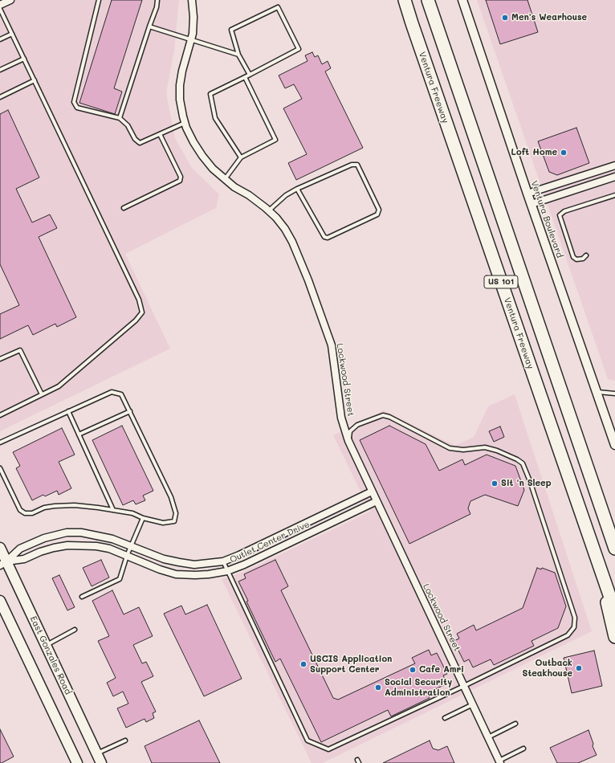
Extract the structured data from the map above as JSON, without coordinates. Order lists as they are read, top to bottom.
{
  "streets": {
    "highway": ["Ventura Freeway", "US 101"],
    "main road": ["East Gonzales Road"],
    "street": ["Ventura Boulevard", "Lockwood Street", "Outlet Center Drive"]
  },
  "crossings": [
    ["Lockwood Street", "Outlet Center Drive"],
    ["Outlet Center Drive", "East Gonzales Road"]
  ],
  "places": [
    "Men's Wearhouse",
    "Loft Home",
    "Sit 'n Sleep",
    "USCIS Application Support Center",
    "Outback Steakhouse",
    "Cafe Amri",
    "Social Security Administration"
  ]
}
